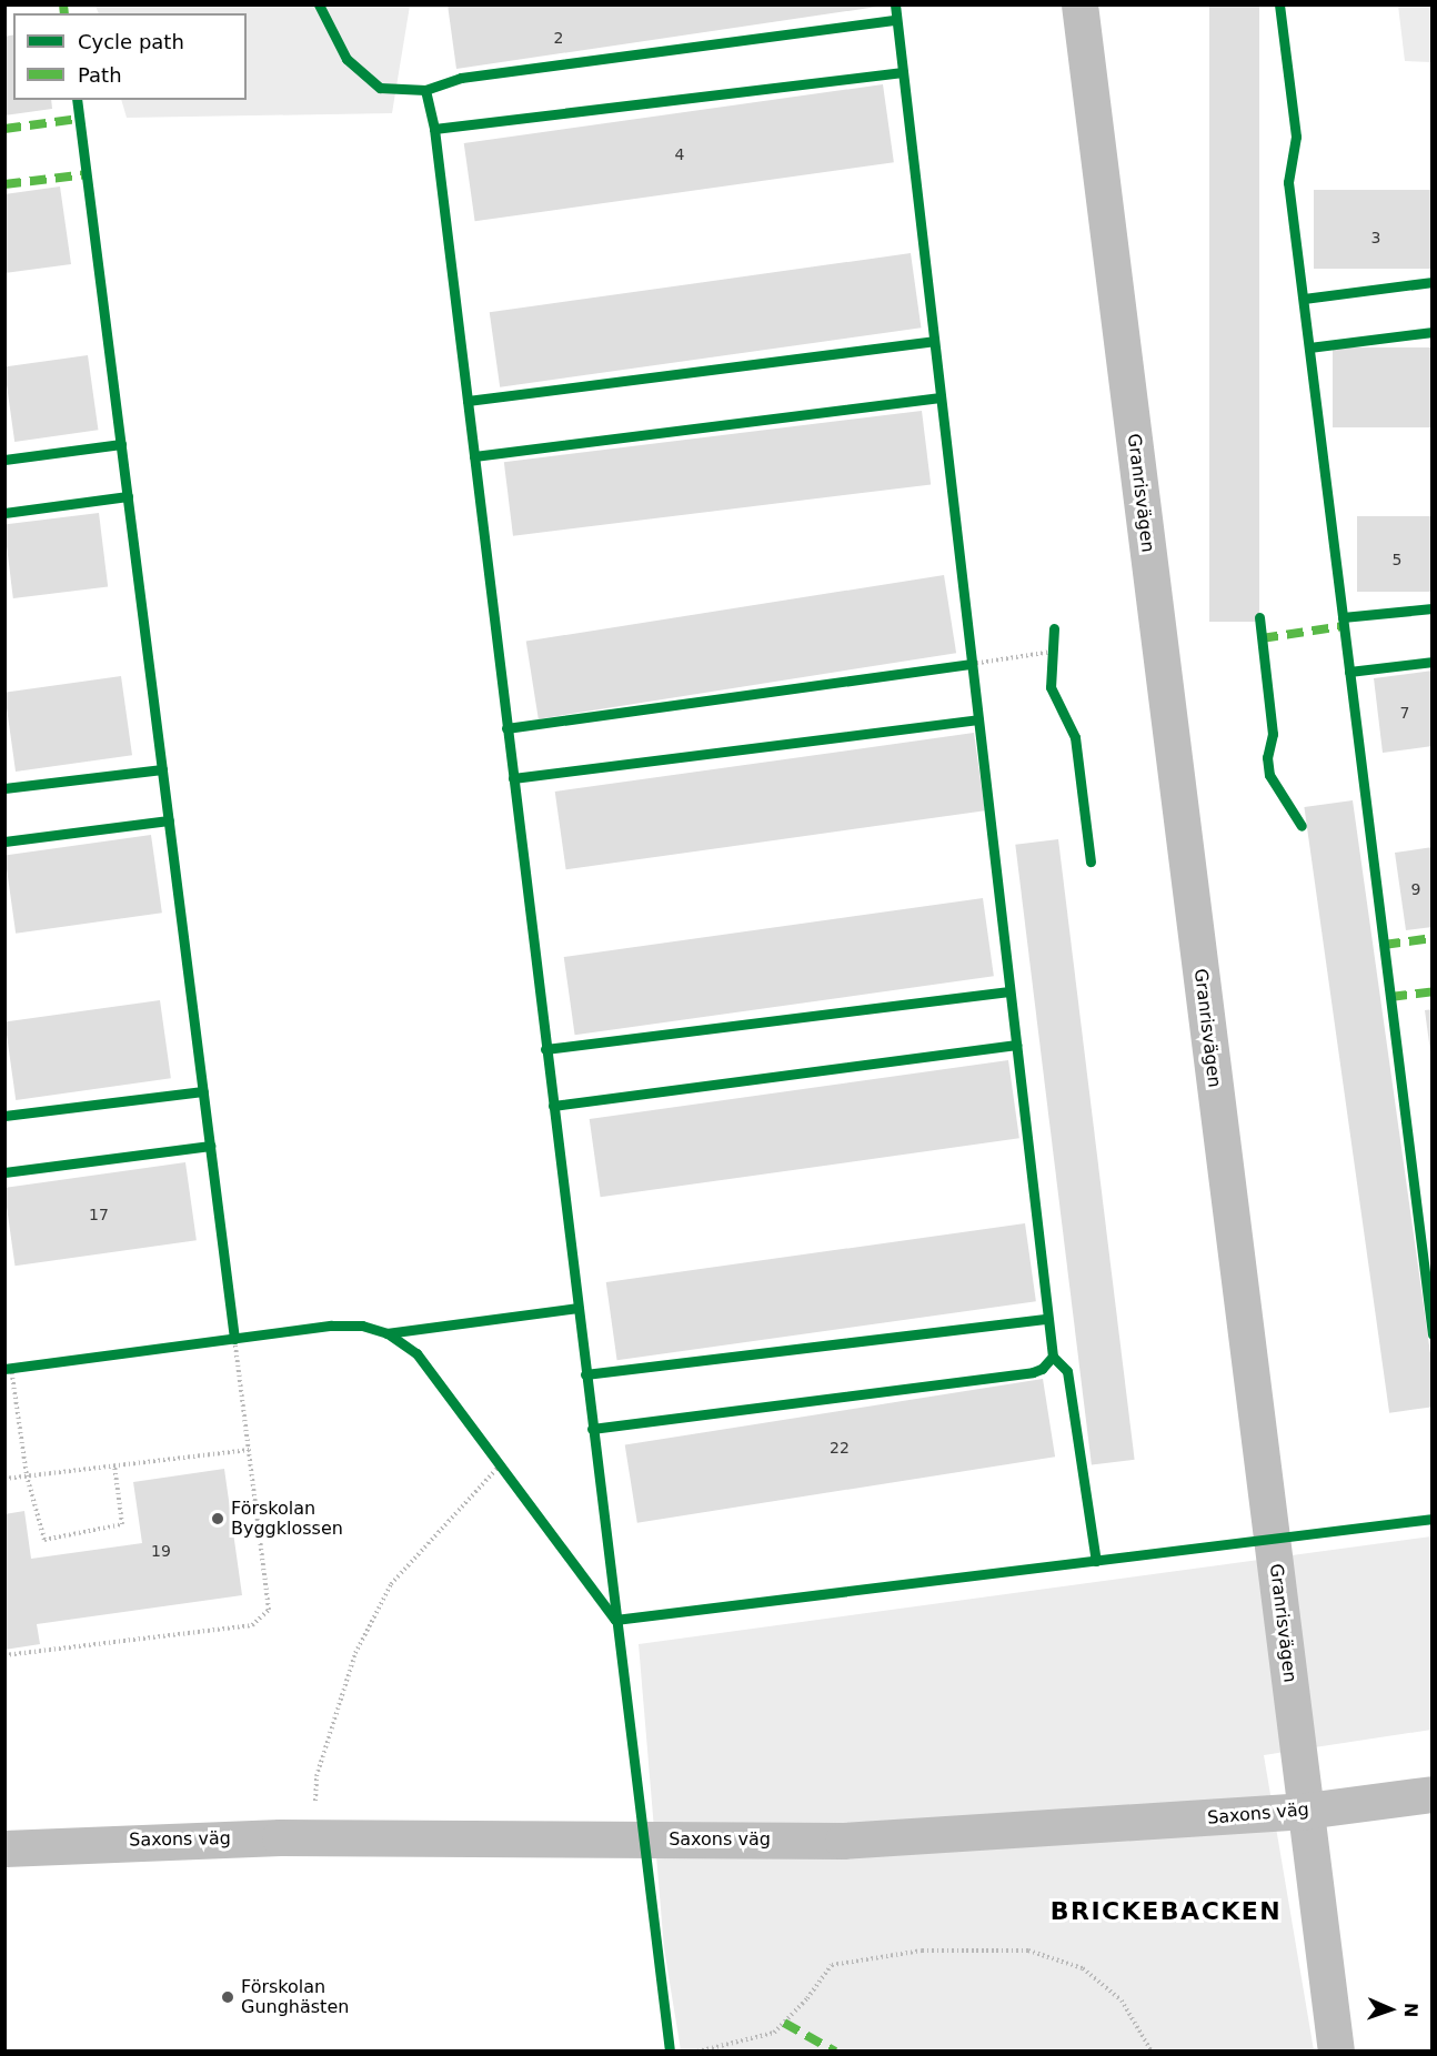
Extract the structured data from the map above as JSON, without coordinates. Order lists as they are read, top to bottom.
{
  "streets": {
    "street": ["Granrisvägen", "Saxons väg"]
  },
  "crossings": [
    ["Granrisvägen", "Saxons väg"]
  ],
  "districts": ["BRICKEBACKEN"],
  "places": ["Förskolan Byggklossen", "Förskolan Gunghästen"],
  "house_numbers": [
    "2",
    "4",
    "3",
    "5",
    "7",
    "9",
    "17",
    "22",
    "19"
  ],
  "legend": ["Cycle path", "Path"],
  "north": "right"
}
